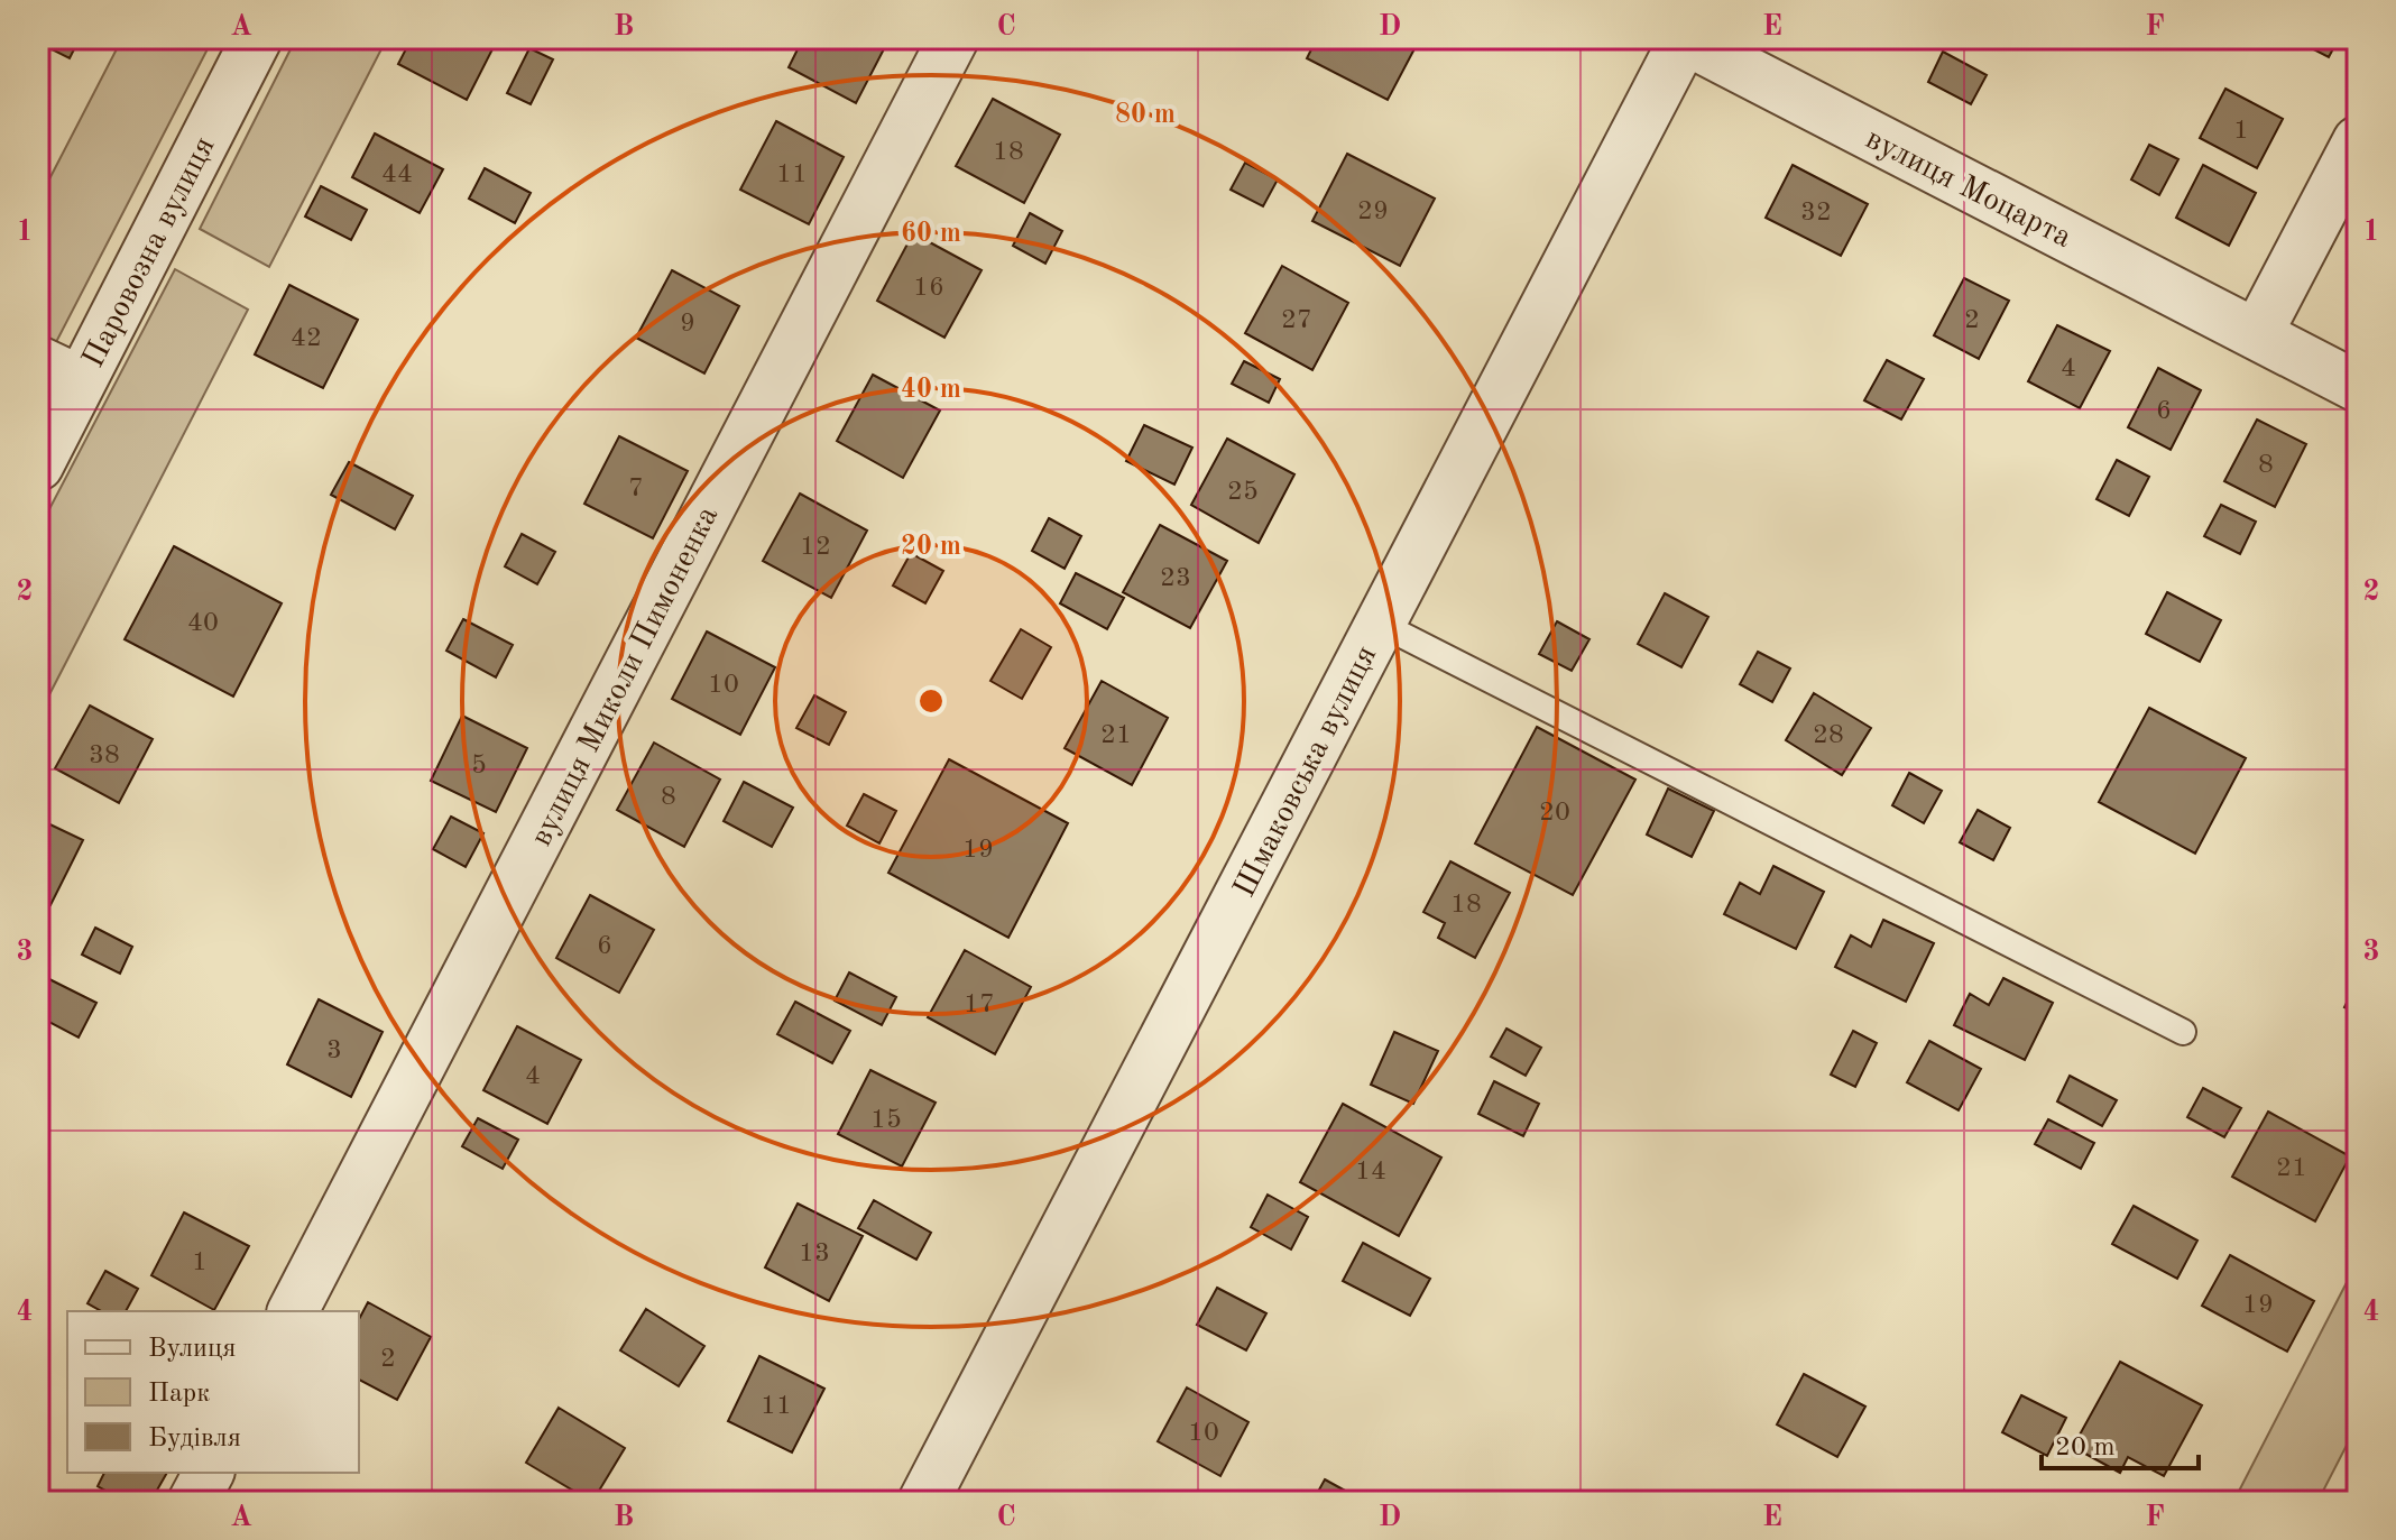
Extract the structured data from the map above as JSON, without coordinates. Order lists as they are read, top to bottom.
{
  "streets": {
    "street": [
      "вулиця Моцарта",
      "Паровозна вулиця",
      "вулиця Миколи Пимоненка",
      "Шмаковська вулиця"
    ]
  },
  "crossings": [
    ["вулиця Моцарта", "Шмаковська вулиця"]
  ],
  "house_numbers": [
    "1",
    "18",
    "44",
    "11",
    "29",
    "32",
    "16",
    "27",
    "2",
    "9",
    "42",
    "4",
    "6",
    "8",
    "7",
    "25",
    "12",
    "23",
    "40",
    "10",
    "21",
    "28",
    "38",
    "5",
    "8",
    "20",
    "19",
    "18",
    "6",
    "17",
    "3",
    "4",
    "15",
    "21",
    "14",
    "13",
    "1",
    "19",
    "2",
    "11",
    "10"
  ],
  "legend": ["Вулиця", "Парк", "Будівля"],
  "scale_bar": "20 m",
  "grid": {
    "columns": [
      "A",
      "B",
      "C",
      "D",
      "E",
      "F"
    ],
    "rows": [
      "1",
      "2",
      "3",
      "4"
    ]
  },
  "rings": [
    "80 m",
    "60 m",
    "40 m",
    "20 m"
  ]
}
